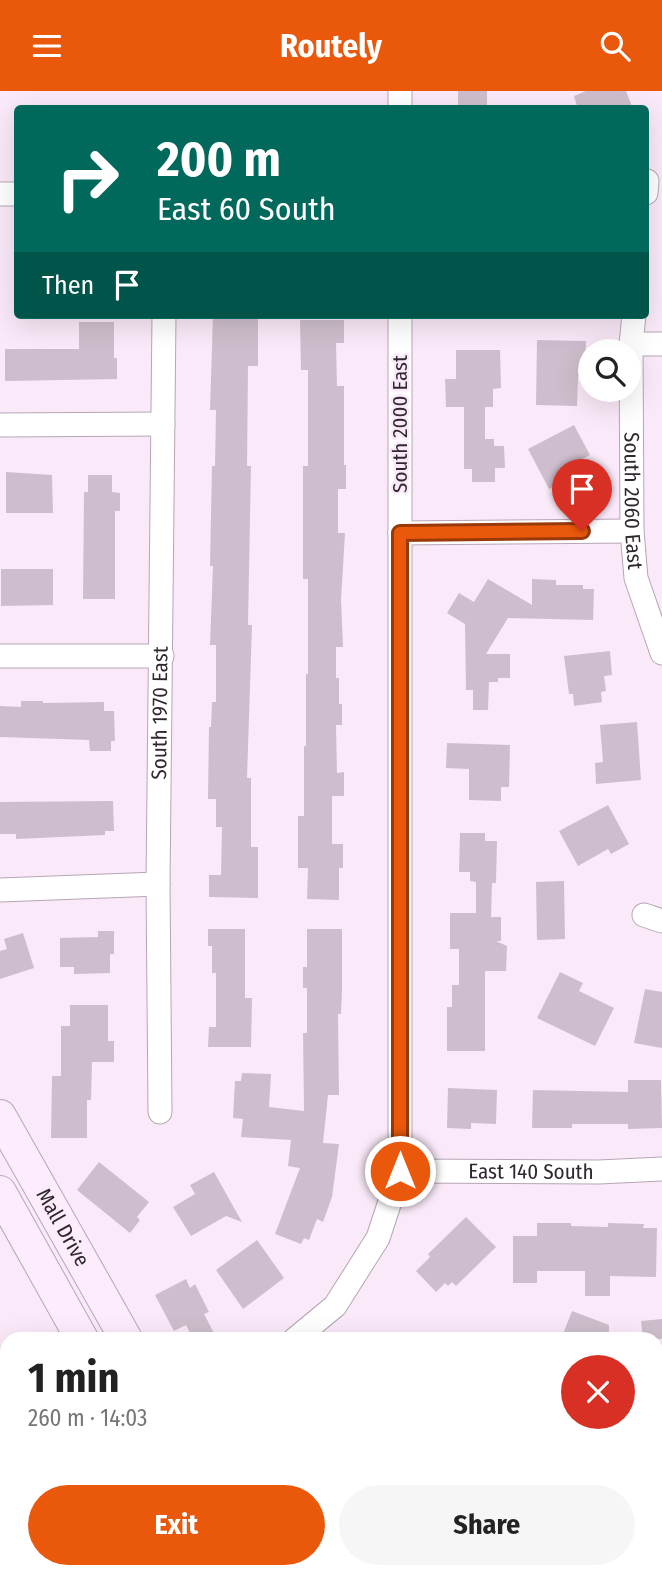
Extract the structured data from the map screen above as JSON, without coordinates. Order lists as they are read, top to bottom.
{
  "streets": {
    "main road": ["Mall Drive"],
    "street": [
      "South 2000 East",
      "South 2060 East",
      "South 1970 East",
      "East 140 South"
    ]
  },
  "crossings": [
    ["South 2000 East", "East 140 South"]
  ],
  "page": {
    "header": "Routely",
    "turn": ["200 m", "East 60 South"],
    "then": "Then",
    "heading": ["1 min", "260 m · 14:03"],
    "buttons": ["Exit", "Share"]
  }
}
